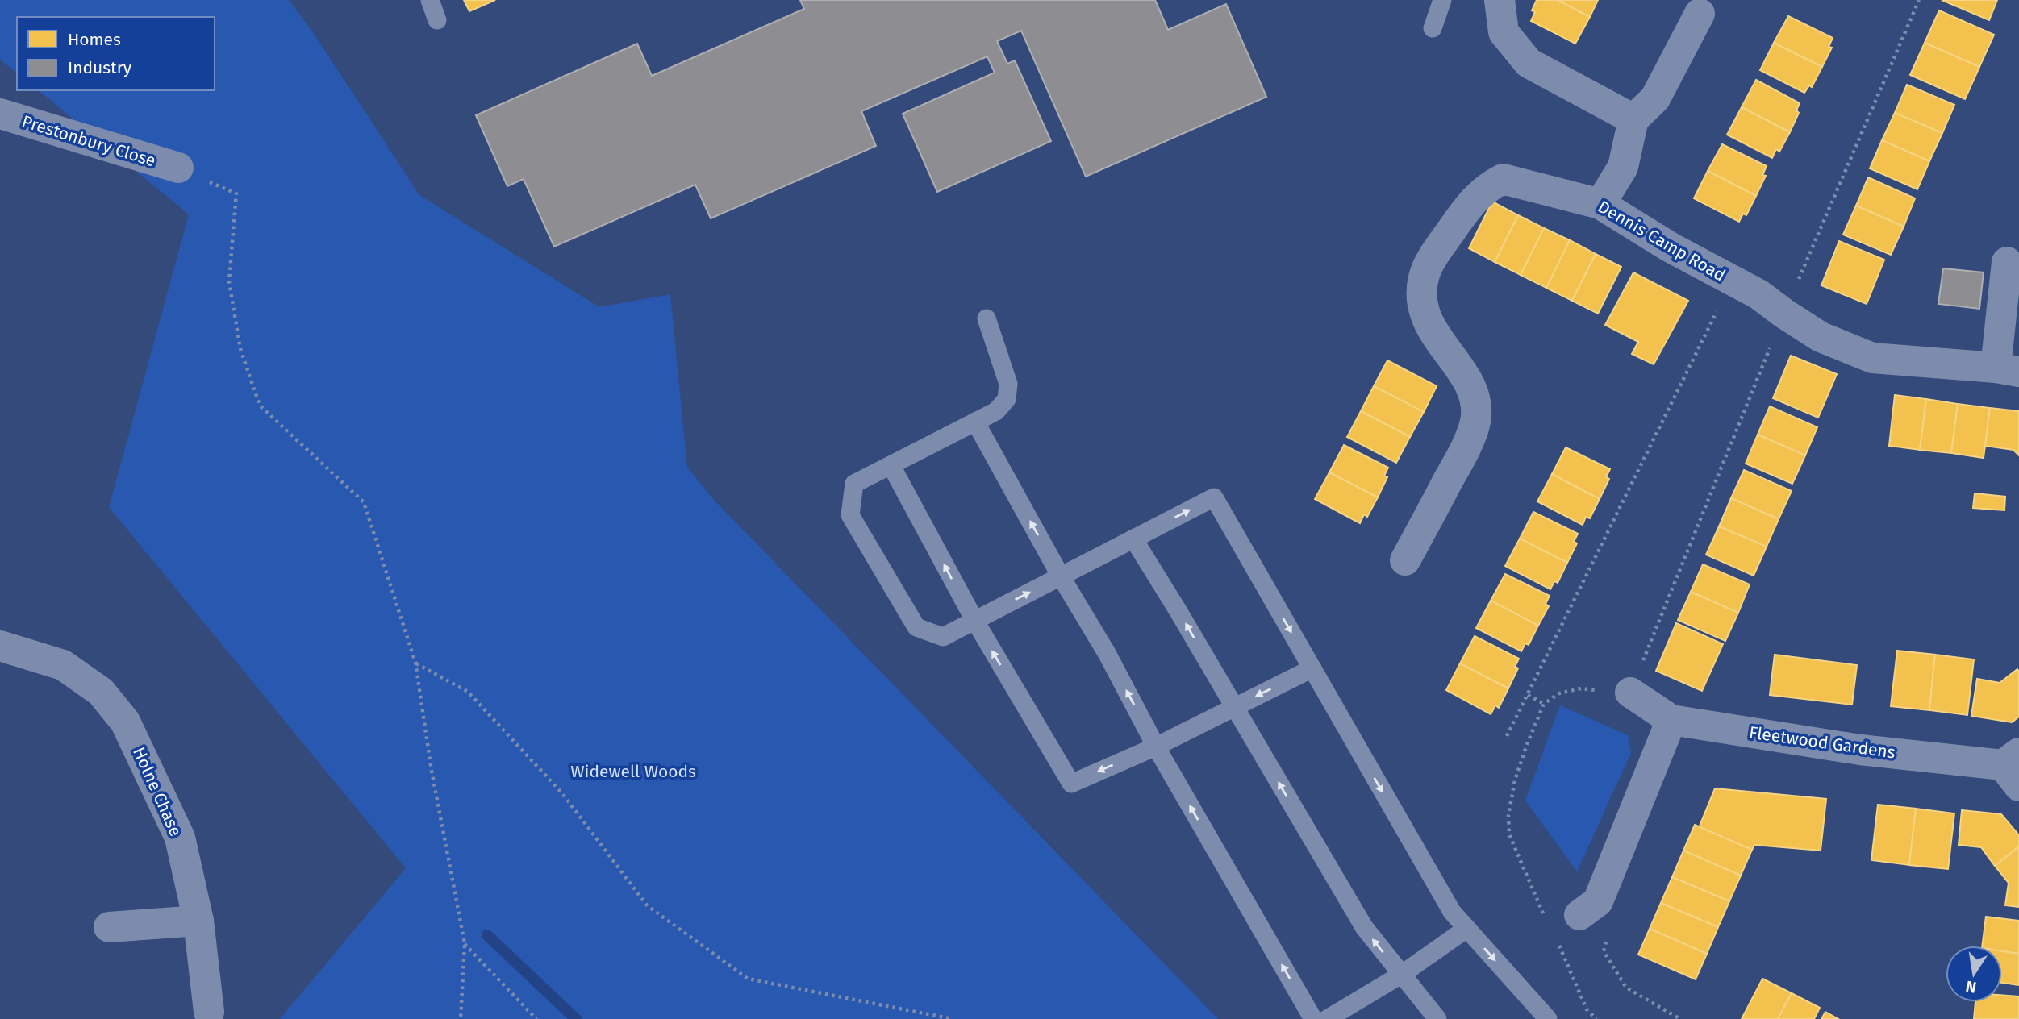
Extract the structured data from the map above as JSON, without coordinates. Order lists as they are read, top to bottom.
{
  "streets": {
    "street": [
      "Prestonbury Close",
      "Dennis Camp Road",
      "Fleetwood Gardens",
      "Holne Chase"
    ]
  },
  "parks": ["Widewell Woods"],
  "legend": ["Homes", "Industry"],
  "north": "bottom"
}
